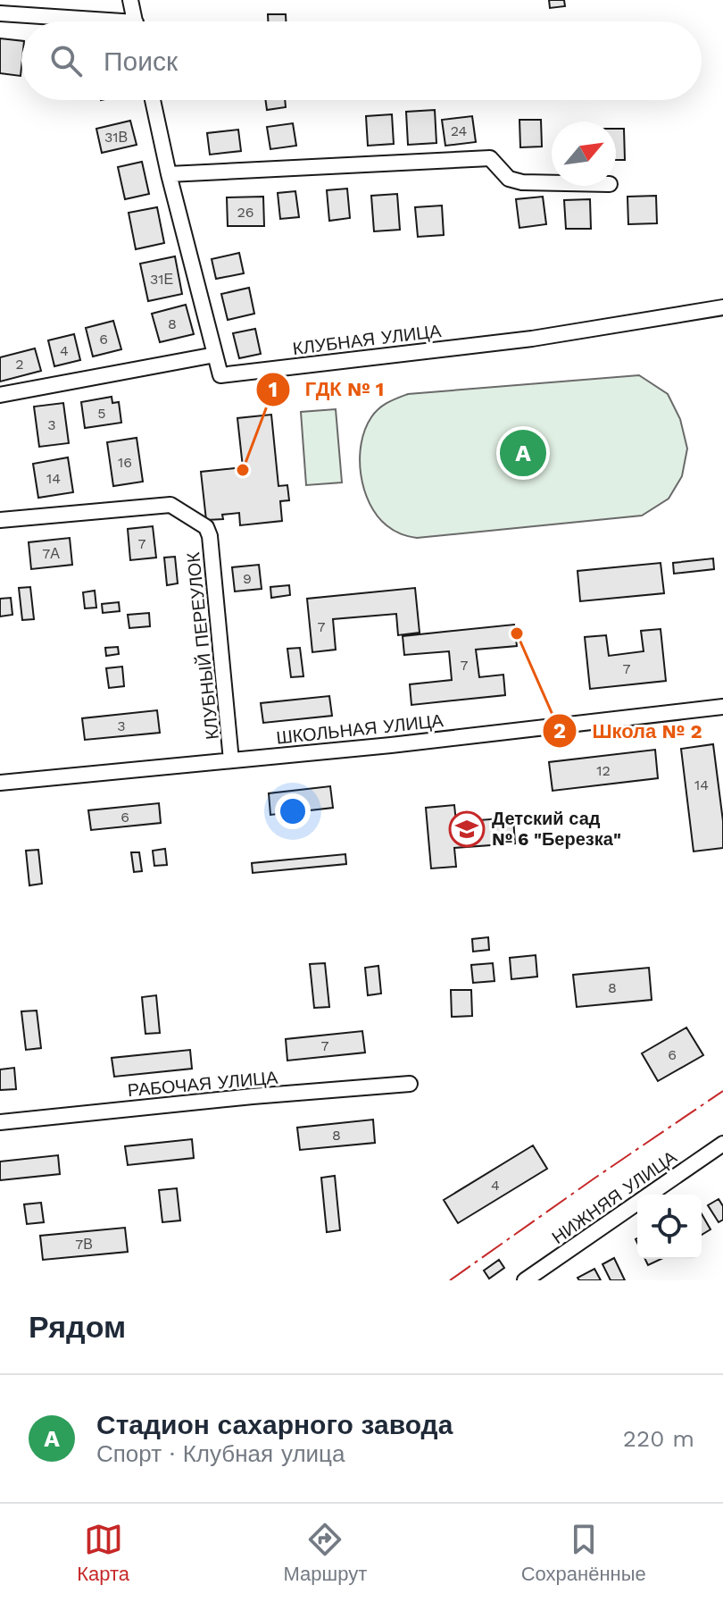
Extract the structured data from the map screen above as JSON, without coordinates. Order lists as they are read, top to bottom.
{
  "streets": {
    "street": [
      "КЛУБНАЯ УЛИЦА",
      "КЛУБНЫЙ ПЕРЕУЛОК",
      "ШКОЛЬНАЯ УЛИЦА",
      "РАБОЧАЯ УЛИЦА",
      "НИЖНЯЯ УЛИЦА"
    ]
  },
  "crossings": [
    ["КЛУБНЫЙ ПЕРЕУЛОК", "ШКОЛЬНАЯ УЛИЦА"]
  ],
  "places": {
    "other": ["ГДК № 1", "Школа № 2"],
    "school or university": ["Детский сад № 6 \"Березка\""]
  },
  "house_numbers": [
    "24",
    "31В",
    "26",
    "31Е",
    "8",
    "6",
    "4",
    "2",
    "5",
    "3",
    "16",
    "14",
    "7",
    "7А",
    "9",
    "7",
    "7",
    "7",
    "3",
    "12",
    "14",
    "6",
    "8",
    "7",
    "6",
    "8",
    "4",
    "7В"
  ],
  "north": "top right",
  "page": {
    "search": "Поиск",
    "pins": "A",
    "heading": "Рядом",
    "list": [
      {
        "mark": "A",
        "name": "Стадион сахарного завода",
        "note": "Спорт · Клубная улица",
        "value": "220 m"
      }
    ],
    "nav": ["Карта", "Маршрут", "Сохранённые"]
  }
}
